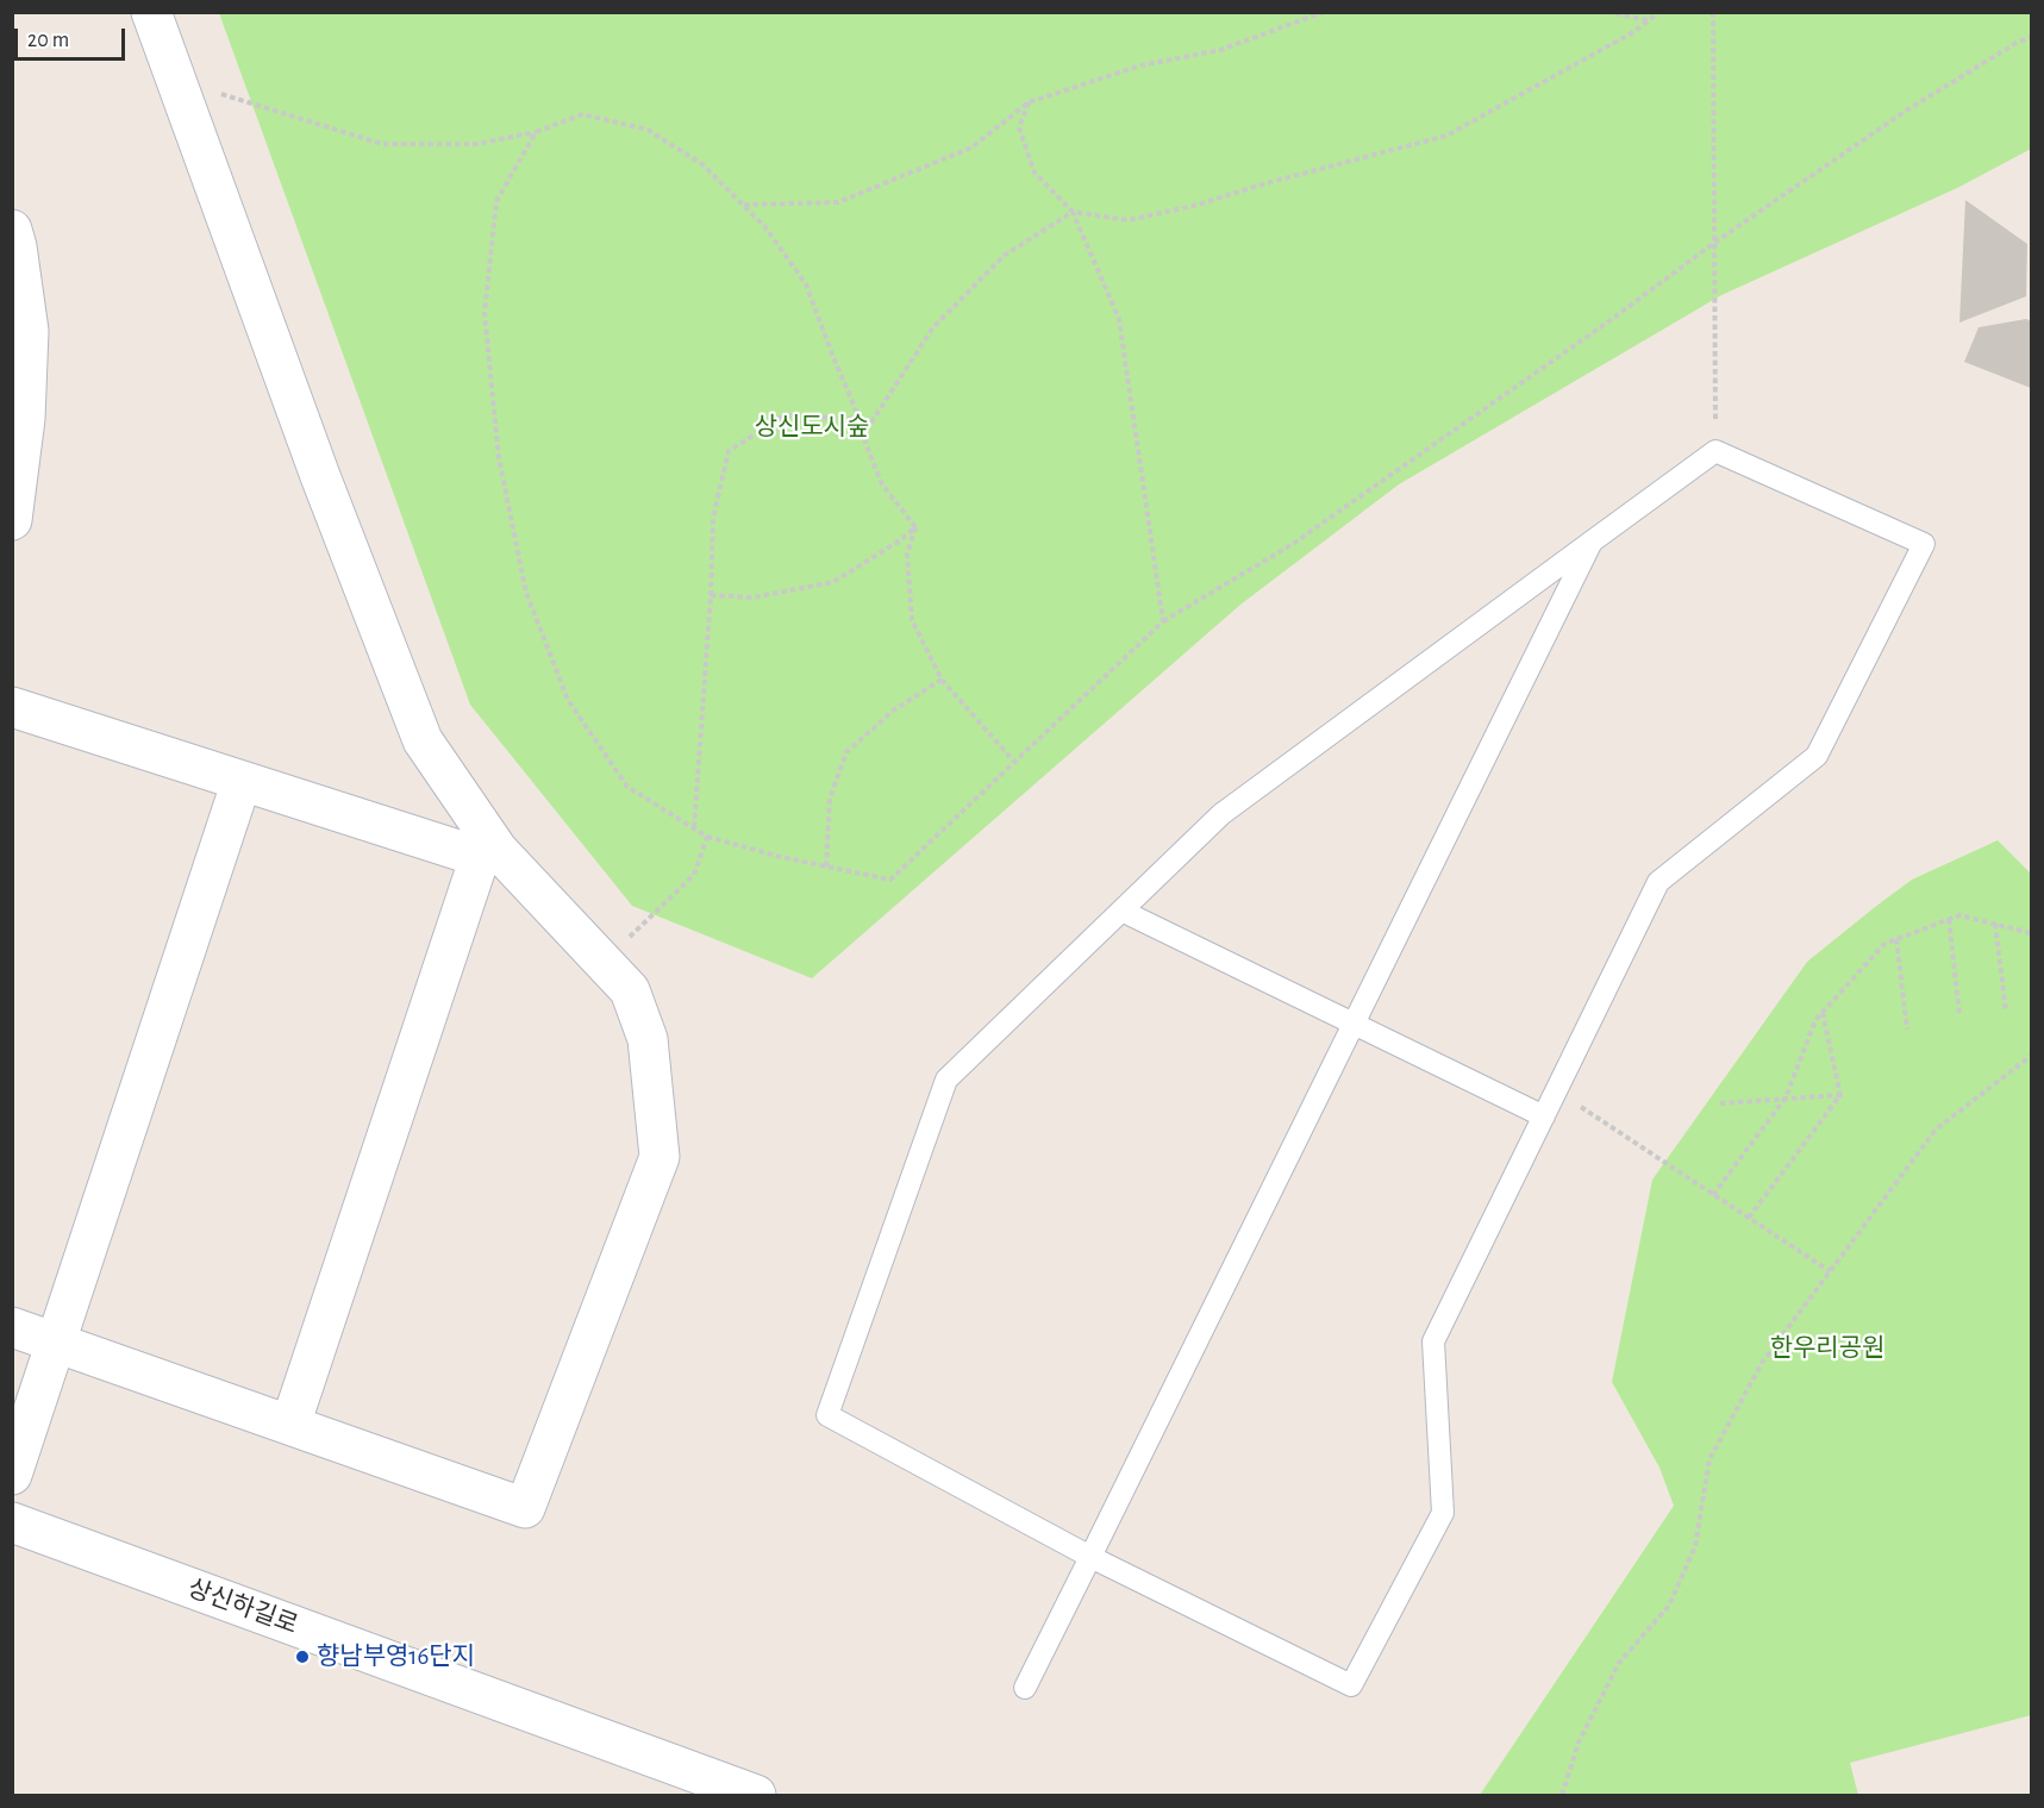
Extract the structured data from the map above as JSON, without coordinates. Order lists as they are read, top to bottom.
{
  "streets": {
    "street": ["상신하길로"]
  },
  "parks": ["상신도시숲", "한우리공원"],
  "places": ["향남부영16단지"],
  "scale_bar": "20 m"
}
